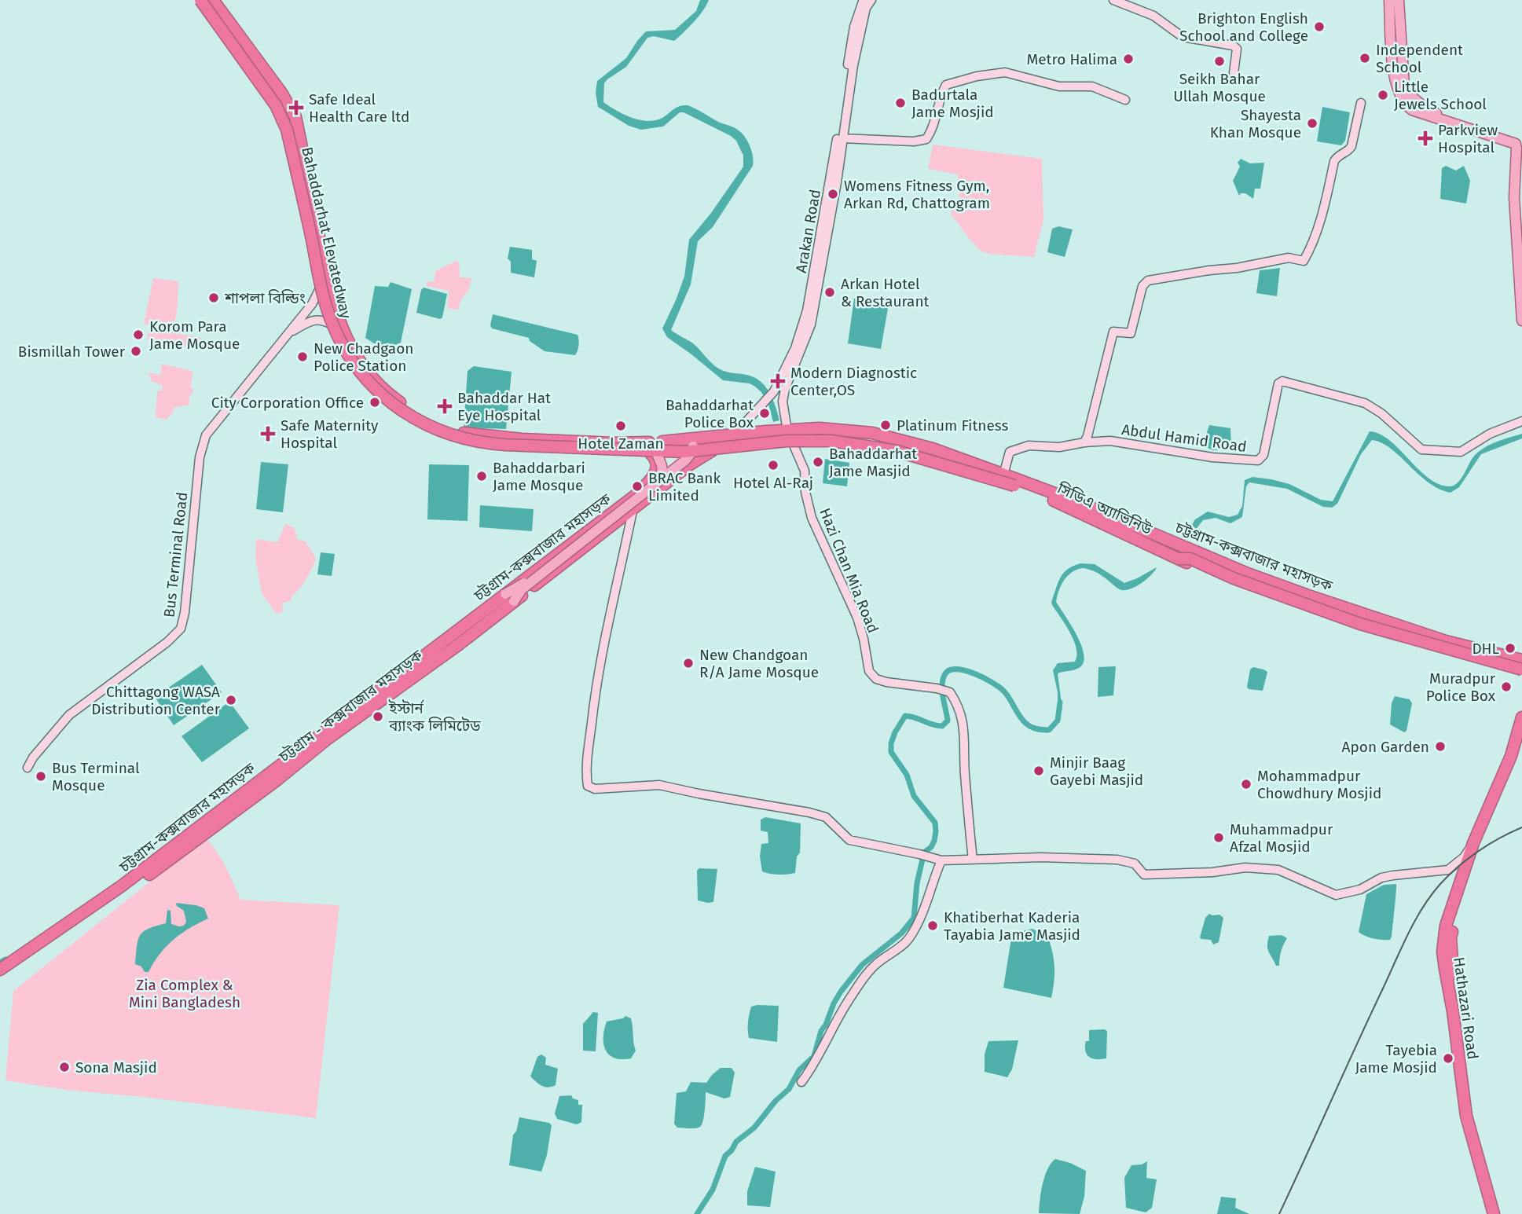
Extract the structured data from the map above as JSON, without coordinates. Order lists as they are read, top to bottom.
{
  "streets": {
    "highway": [
      "Bahaddarhat Elevatedway",
      "সিডিএ অ্যাভিনিউ",
      "চট্টগ্রাম-কক্সবাজার মহাসড়ক",
      "চট্টগ্রাম - কক্সবাজার মহাসড়ক",
      "Hathazari Road"
    ],
    "street": [
      "Arakan Road",
      "Abdul Hamid Road",
      "Bus Terminal Road",
      "Hazi Chan Mia Road"
    ]
  },
  "crossings": [
    ["Arakan Road", "সিডিএ অ্যাভিনিউ"],
    ["Arakan Road", "Hazi Chan Mia Road"],
    ["Bahaddarhat Elevatedway", "Abdul Hamid Road"],
    ["Bahaddarhat Elevatedway", "সিডিএ অ্যাভিনিউ"],
    ["Bahaddarhat Elevatedway", "চট্টগ্রাম-কক্সবাজার মহাসড়ক"],
    ["Abdul Hamid Road", "সিডিএ অ্যাভিনিউ"],
    ["সিডিএ অ্যাভিনিউ", "চট্টগ্রাম-কক্সবাজার মহাসড়ক"],
    ["সিডিএ অ্যাভিনিউ", "Bus Terminal Road"],
    ["সিডিএ অ্যাভিনিউ", "Hazi Chan Mia Road"],
    ["চট্টগ্রাম-কক্সবাজার মহাসড়ক", "চট্টগ্রাম - কক্সবাজার মহাসড়ক"]
  ],
  "parks": ["Zia Complex & Mini Bangladesh"],
  "places": {
    "other": [
      "Brighton English School and College",
      "Independent School",
      "Metro Halima",
      "Seikh Bahar Ullah Mosque",
      "Little Jewels School",
      "Badurtala Jame Mosjid",
      "Shayesta Khan Mosque",
      "Womens Fitness Gym, Arkan Rd, Chattogram",
      "Arkan Hotel & Restaurant",
      "শাপলা বিল্ডিং",
      "Korom Para Jame Mosque",
      "Bismillah Tower",
      "New Chadgaon Police Station",
      "City Corporation Office",
      "Bahaddarhat Police Box",
      "Platinum Fitness",
      "Hotel Zaman",
      "Bahaddarhat Jame Masjid",
      "Hotel Al-Raj",
      "Bahaddarbari Jame Mosque",
      "BRAC Bank Limited",
      "DHL",
      "New Chandgoan R/A Jame Mosque",
      "Muradpur Police Box",
      "Chittagong WASA Distribution Center",
      "ইস্টার্ন ব্যাংক লিমিটেড",
      "Apon Garden",
      "Minjir Baag Gayebi Masjid",
      "Bus Terminal Mosque",
      "Mohammadpur Chowdhury Mosjid",
      "Muhammadpur Afzal Mosjid",
      "Khatiberhat Kaderia Tayabia Jame Masjid",
      "Tayebia Jame Mosjid",
      "Sona Masjid"
    ],
    "health": [
      "Safe Ideal Health Care ltd",
      "Parkview Hospital",
      "Modern Diagnostic Center,OS",
      "Bahaddar Hat Eye Hospital",
      "Safe Maternity Hospital"
    ]
  }
}
